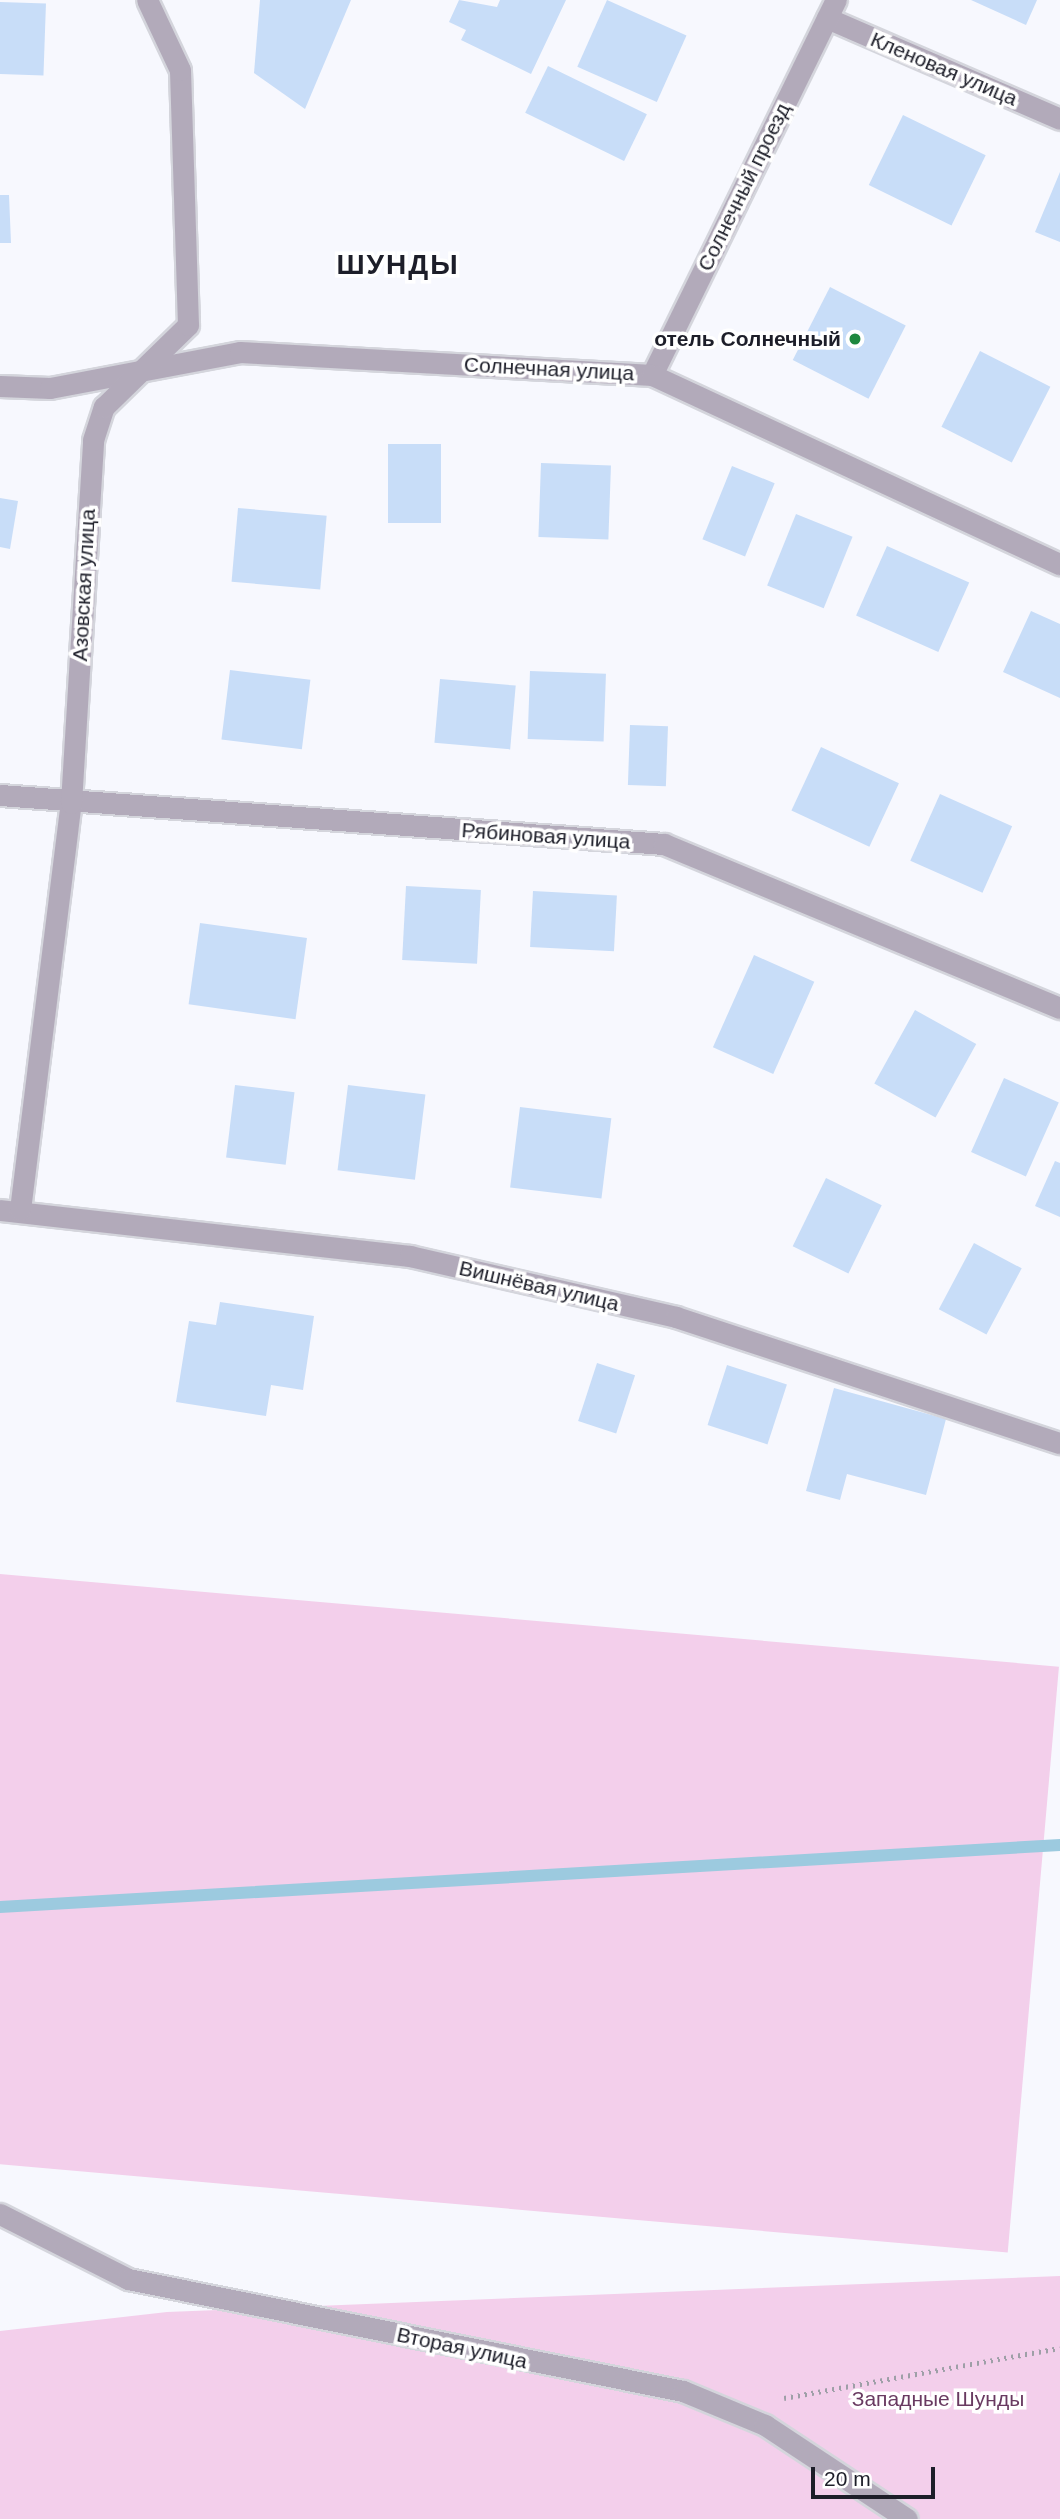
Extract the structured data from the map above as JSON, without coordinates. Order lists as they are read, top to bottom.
{
  "streets": {
    "street": [
      "Кленовая улица",
      "Солнечный проезд",
      "Солнечная улица",
      "Азовская улица",
      "Рябиновая улица",
      "Вишнёвая улица",
      "Вторая улица"
    ]
  },
  "crossings": [
    ["Кленовая улица", "Солнечный проезд"],
    ["Солнечный проезд", "Солнечная улица"],
    ["Солнечная улица", "Азовская улица"],
    ["Азовская улица", "Рябиновая улица"],
    ["Азовская улица", "Вишнёвая улица"]
  ],
  "districts": ["ШУНДЫ"],
  "parks": ["Западные Шунды"],
  "places": ["отель Солнечный"],
  "scale_bar": "20 m"
}
